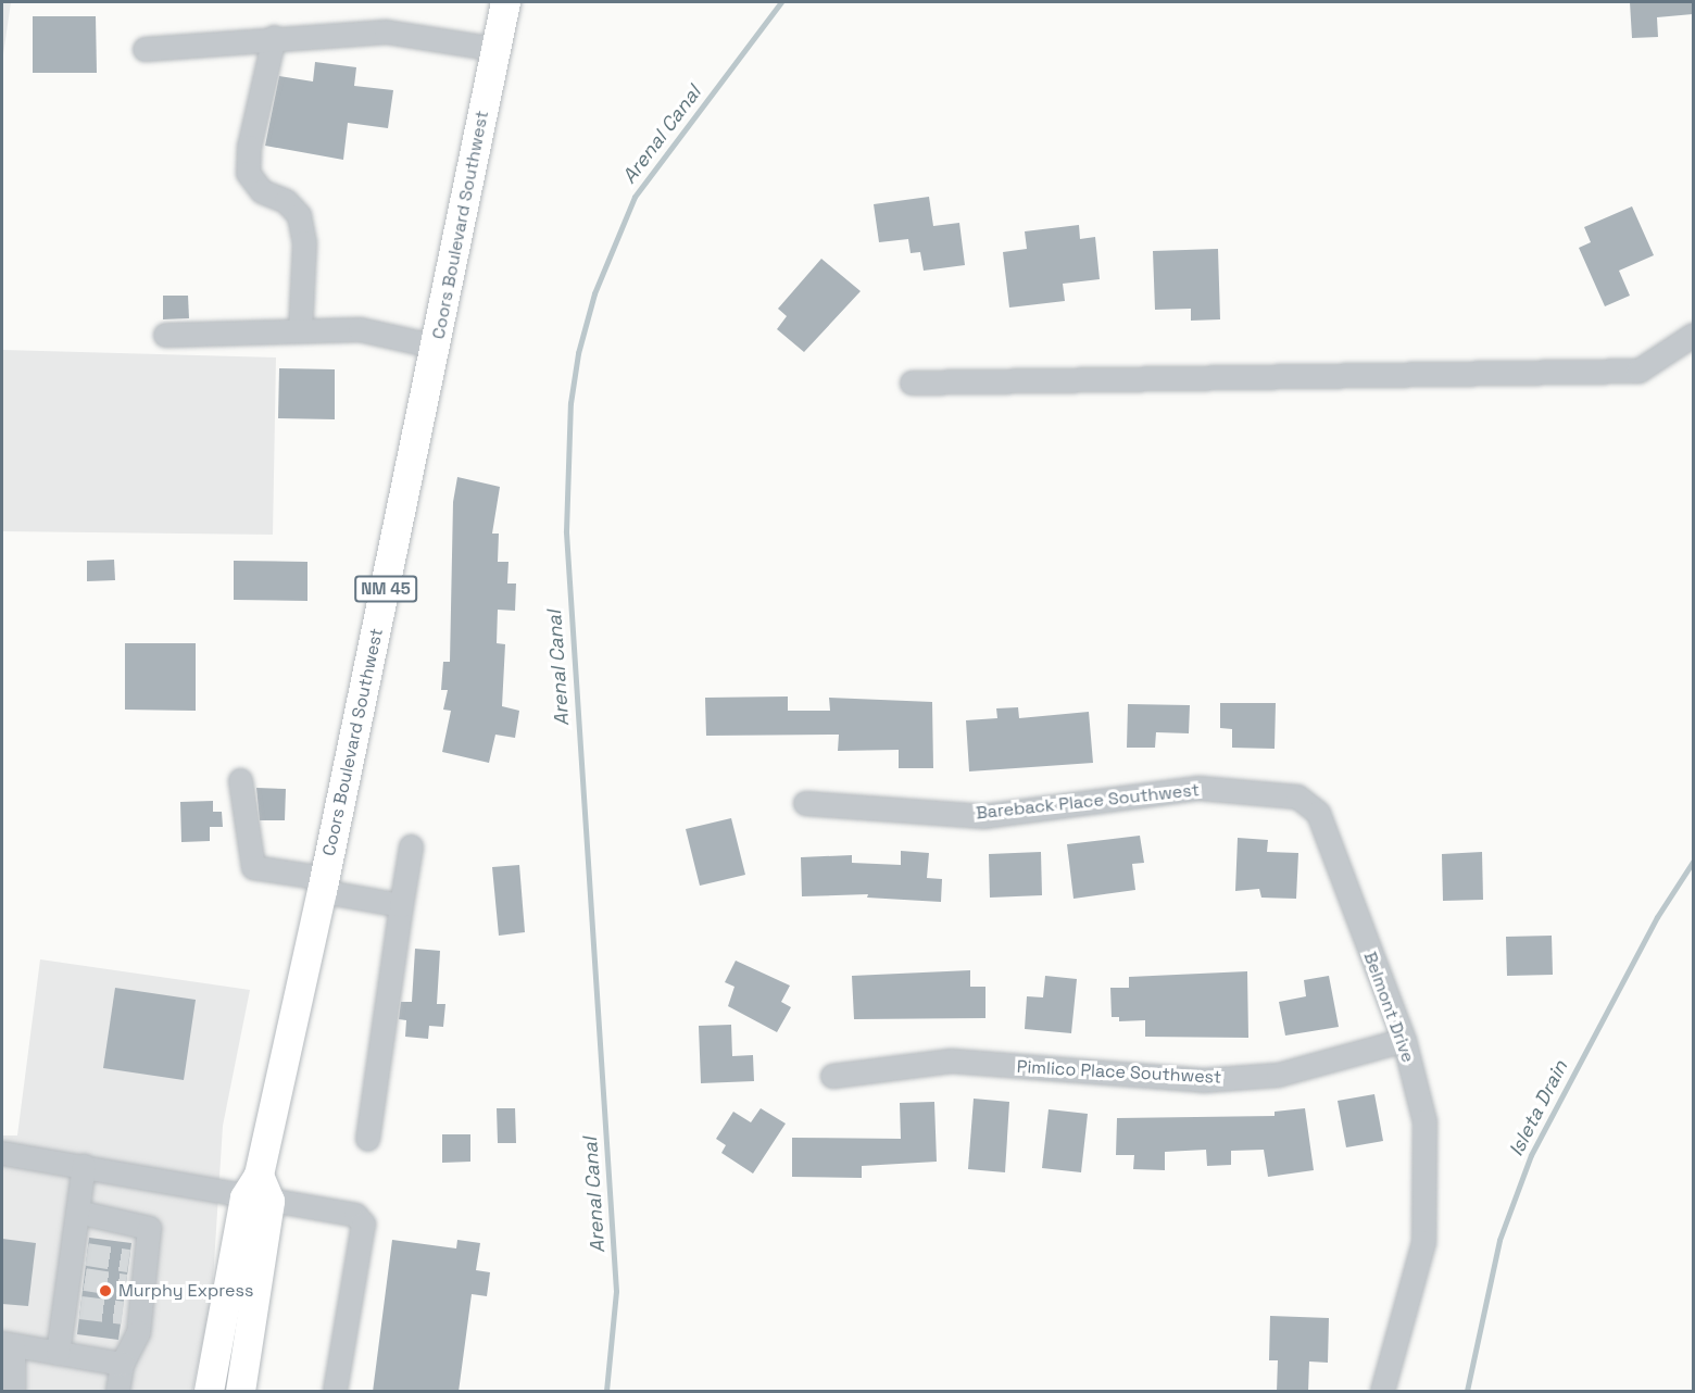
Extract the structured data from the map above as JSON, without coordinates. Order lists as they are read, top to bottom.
{
  "streets": {
    "main road": ["Coors Boulevard Southwest", "NM 45"],
    "street": ["Bareback Place Southwest", "Belmont Drive", "Pimlico Place Southwest"]
  },
  "crossings": [
    ["Bareback Place Southwest", "Belmont Drive"],
    ["Belmont Drive", "Pimlico Place Southwest"]
  ],
  "water": ["Arenal Canal", "Isleta Drain"],
  "places": ["Murphy Express"]
}
